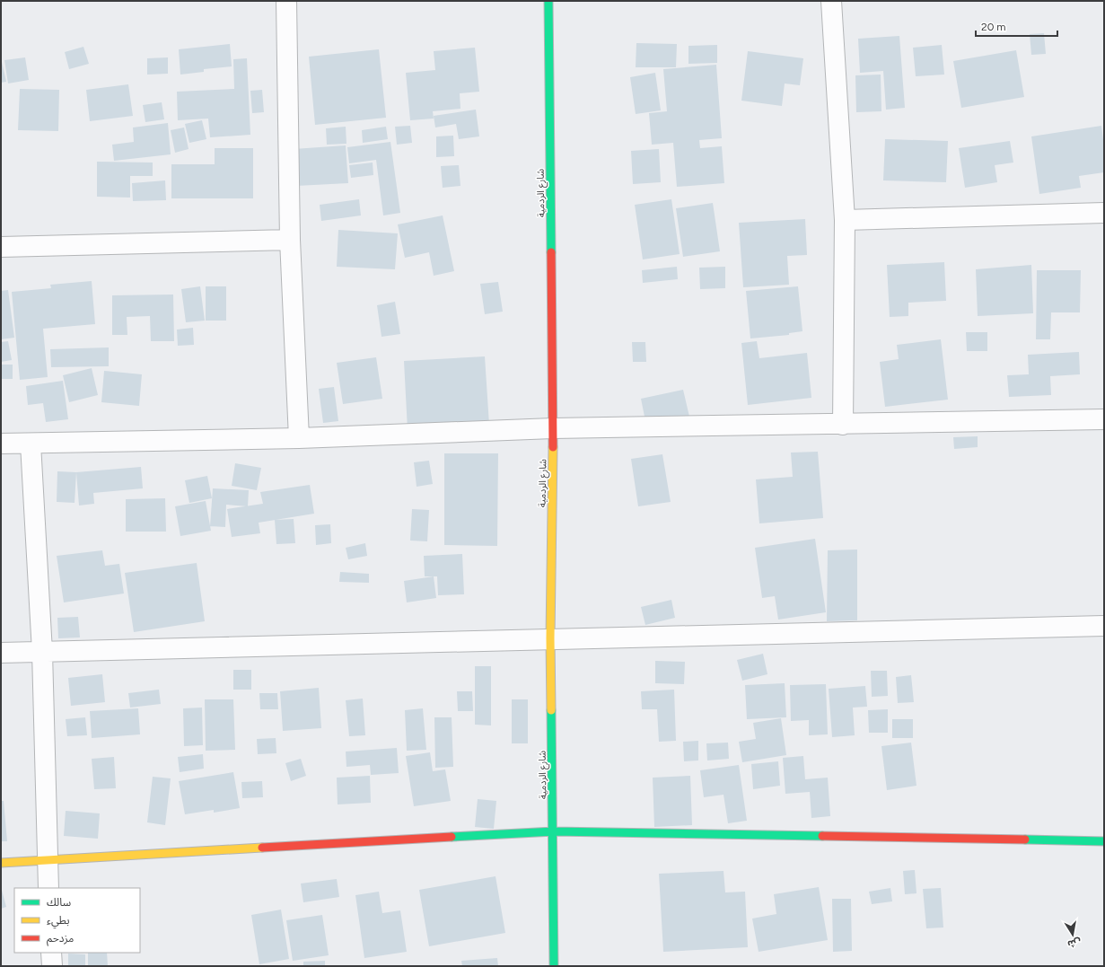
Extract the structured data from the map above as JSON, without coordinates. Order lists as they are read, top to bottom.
{
  "streets": {
    "street": ["شارع الردمية"]
  },
  "legend": ["سالك", "بطيء", "مزدحم"],
  "scale_bar": "20 m",
  "north": "bottom"
}
